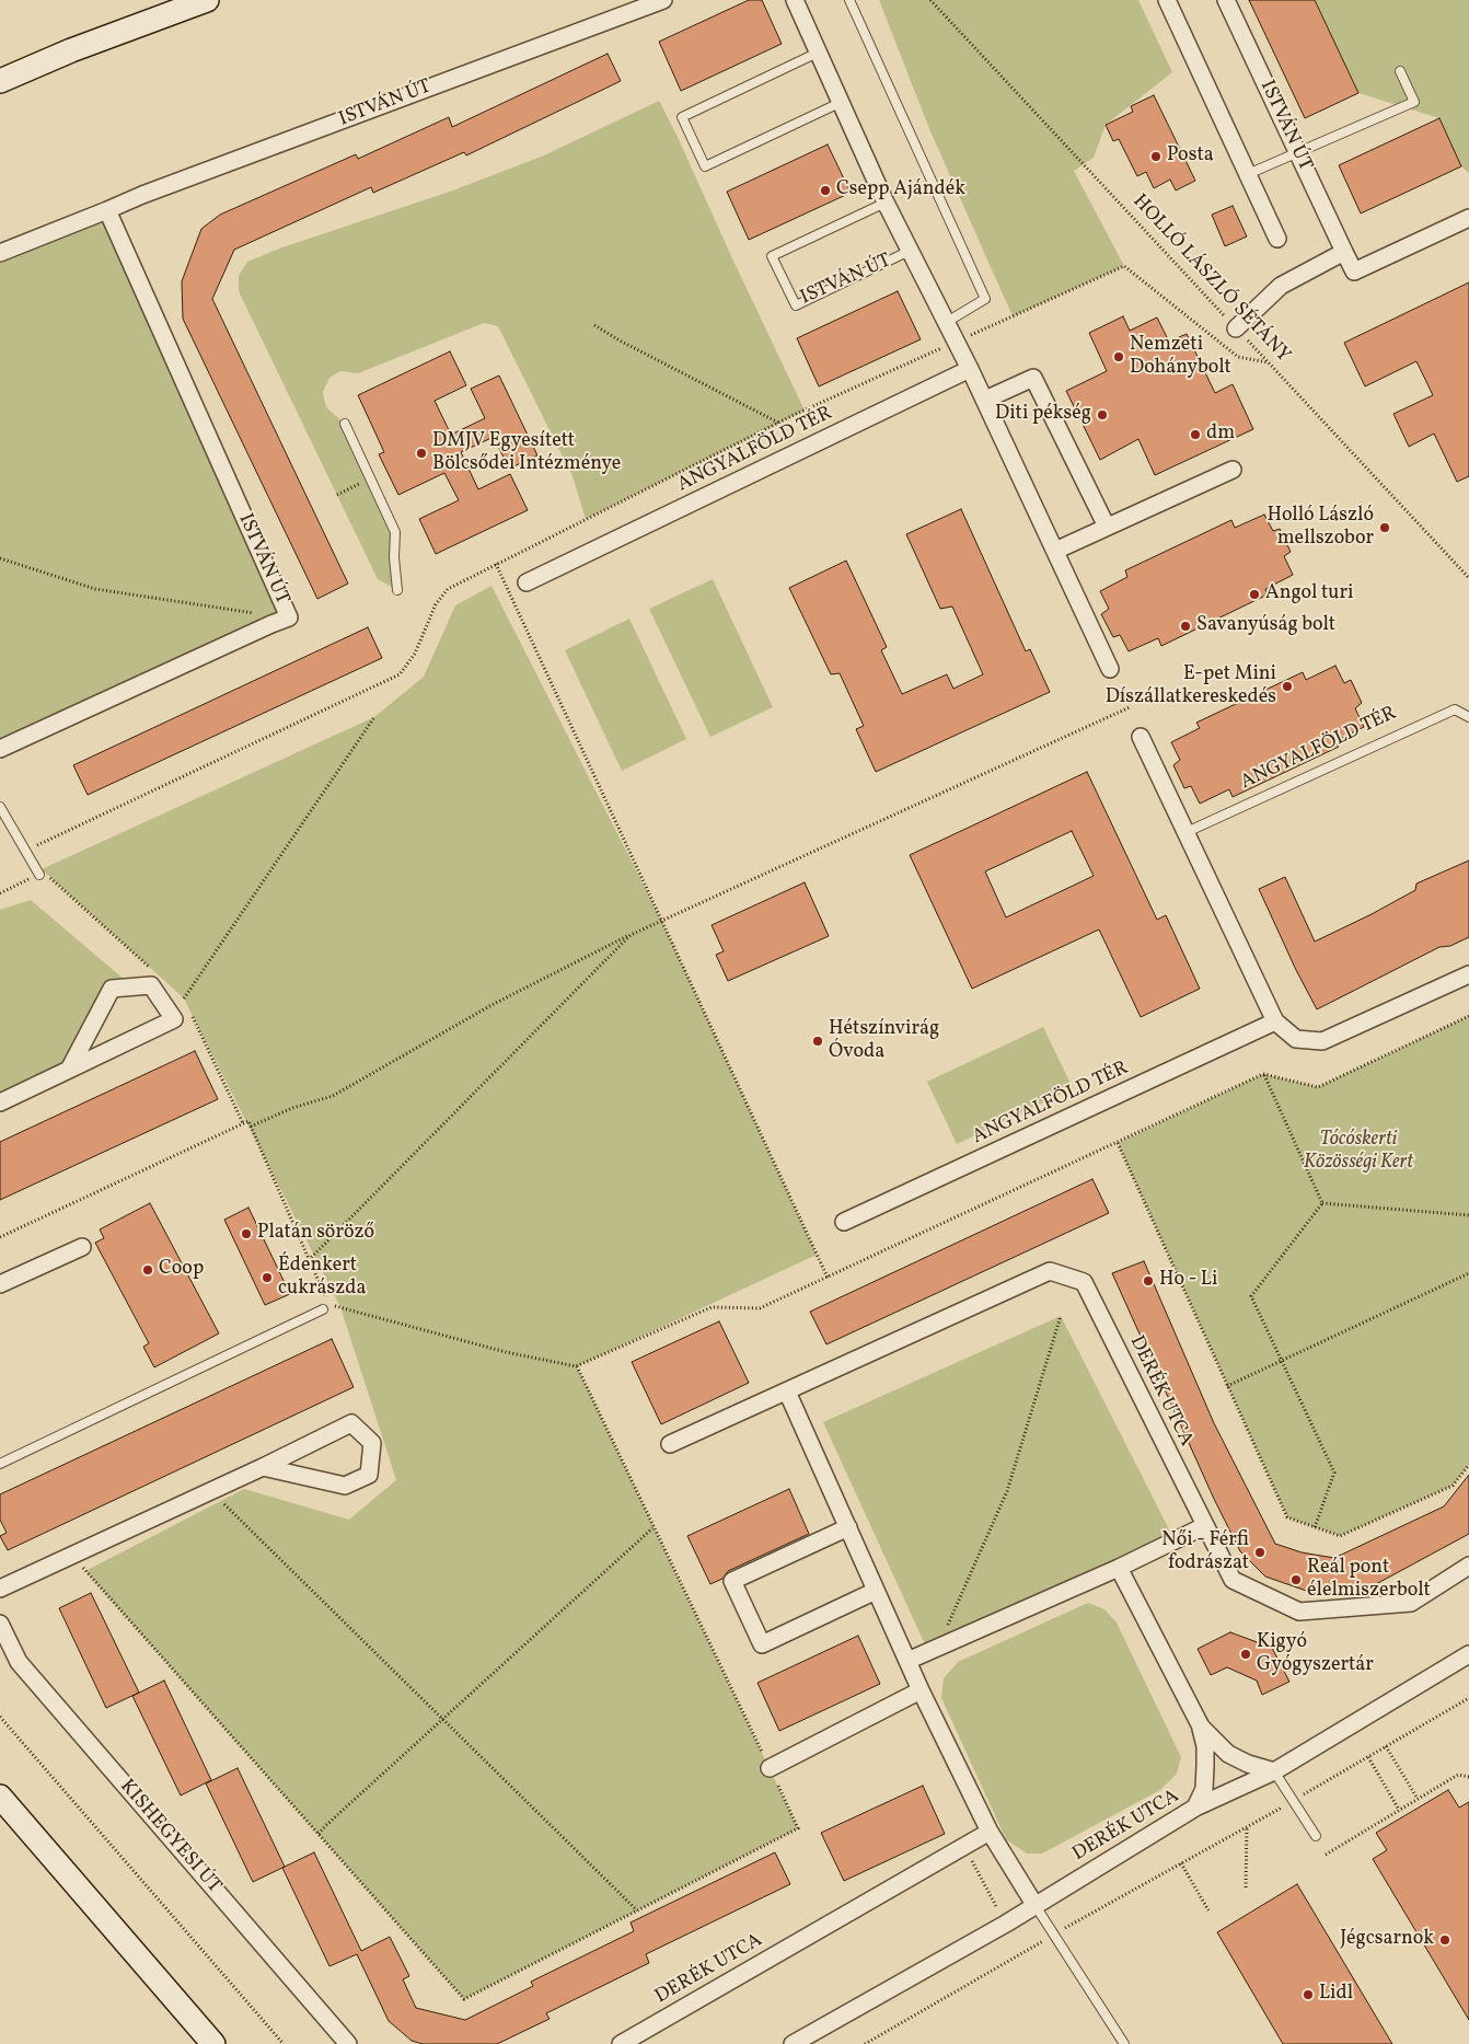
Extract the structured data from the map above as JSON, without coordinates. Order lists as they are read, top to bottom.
{
  "streets": {
    "street": [
      "ISTVÁN ÚT",
      "ANGYALFÖLD TÉR",
      "DERÉK UTCA",
      "KISHEGYESI ÚT"
    ],
    "path": ["HOLLÓ LÁSZLÓ SÉTÁNY"]
  },
  "crossings": [
    ["ISTVÁN ÚT", "ANGYALFÖLD TÉR"]
  ],
  "parks": ["Tócóskerti Közösségi Kert"],
  "places": [
    "Posta",
    "Csepp Ajándék",
    "Nemzeti Dohánybolt",
    "Diti pékség",
    "dm",
    "DMJV Egyesített Bölcsődei Intézménye",
    "Holló László mellszobor",
    "Angol turi",
    "Savanyúság bolt",
    "E-pet Mini Díszállatkereskedés",
    "Hétszínvirág Óvoda",
    "Platán söröző",
    "Coop",
    "Édenkert cukrászda",
    "Ho - Li",
    "Női - Férfi fodrászat",
    "Reál pont élelmiszerbolt",
    "Kigyó Gyógyszertár",
    "Jégcsarnok",
    "Lidl"
  ]
}
